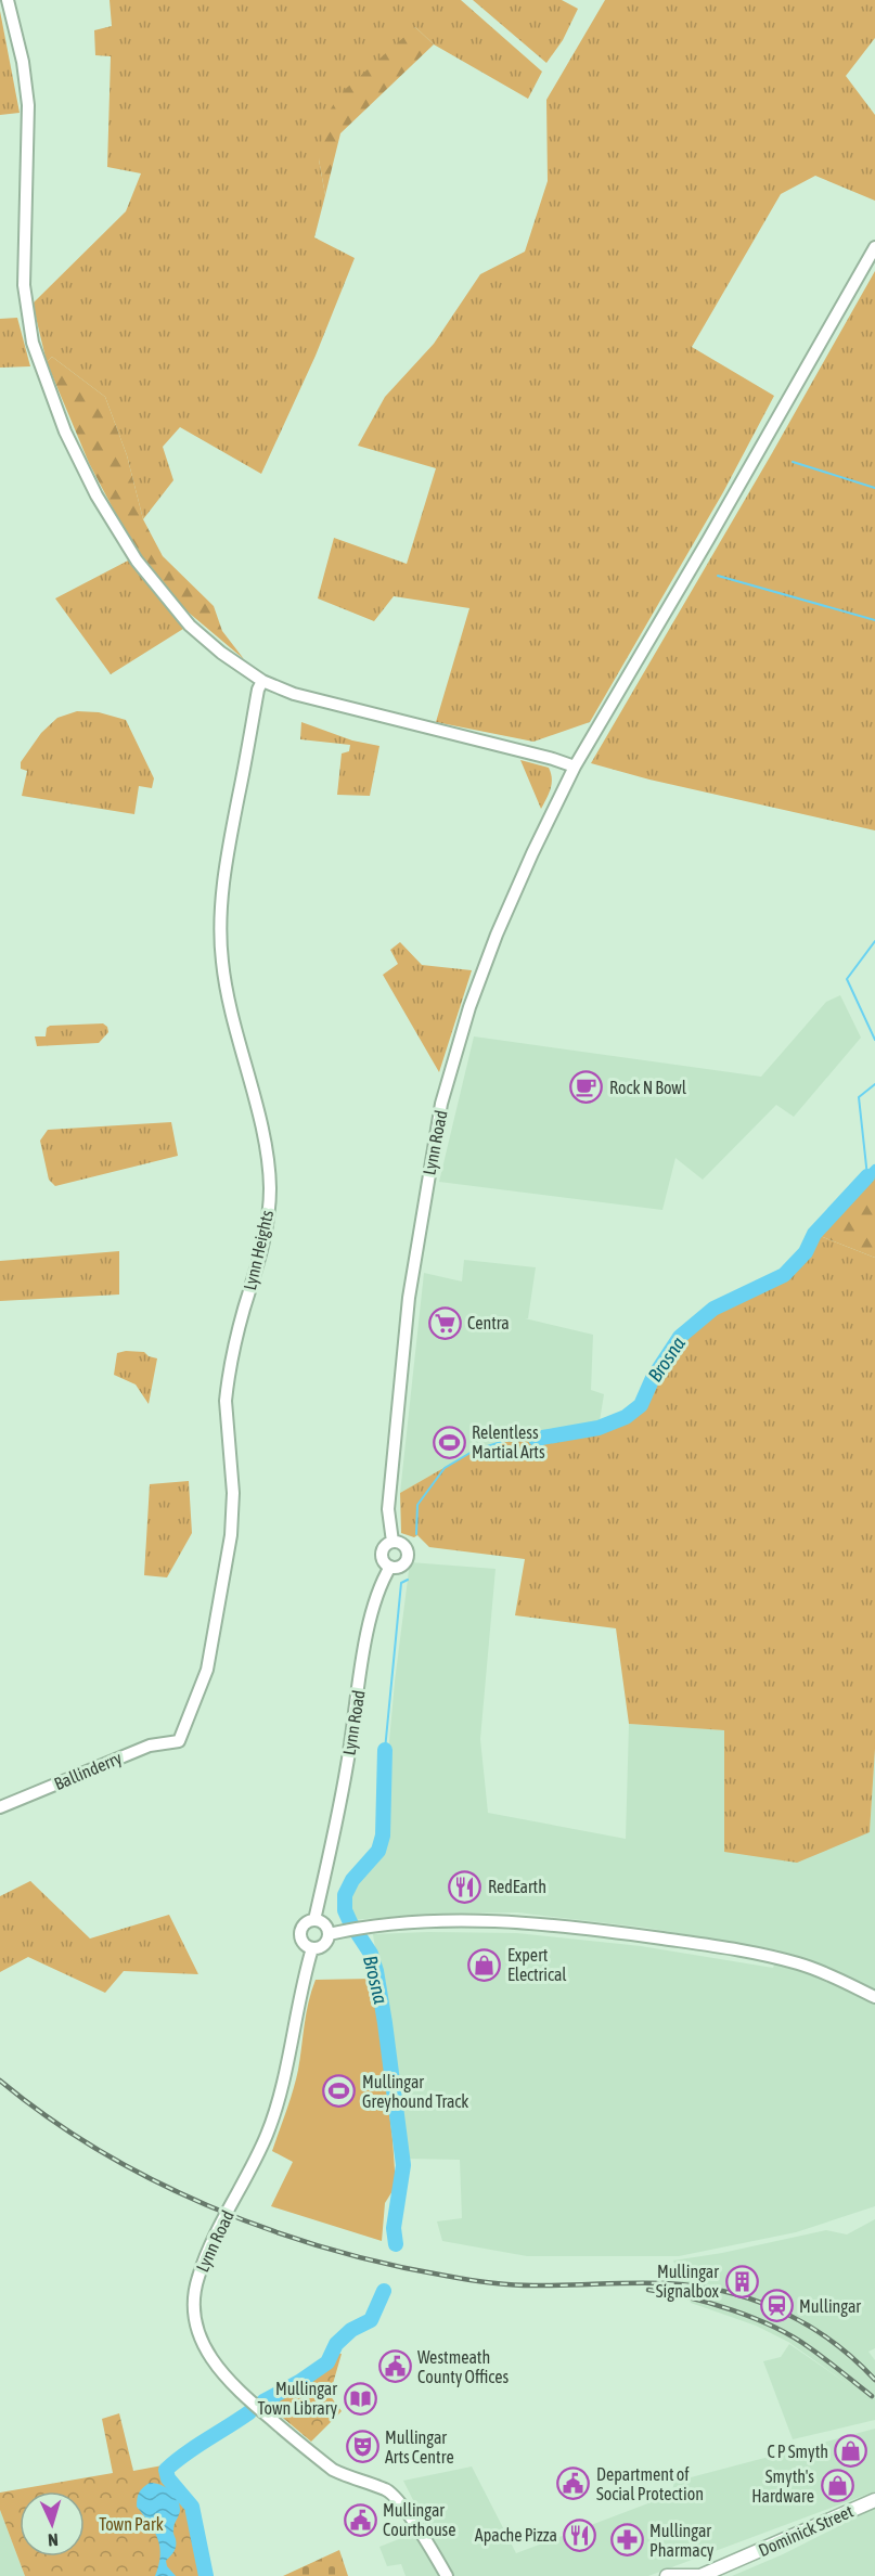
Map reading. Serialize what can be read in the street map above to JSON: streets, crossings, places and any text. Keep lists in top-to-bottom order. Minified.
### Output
{"streets":{"main road":["Dominick Street"],"street":["Lynn Road","Lynn Heights","Ballinderry"]},"crossings":[["Lynn Heights","Ballinderry"]],"water":["Brosna"],"parks":["Town Park"],"places":{"cafe":["Rock N Bowl"],"supermarket":["Centra"],"sports":["Relentless Martial Arts","Mullingar Greyhound Track"],"restaurant":["RedEarth","Apache Pizza"],"shop":["Expert Electrical","C P Smyth","Smyth's Hardware"],"building":["Mullingar Signalbox"],"station":["Mullingar"],"public building":["Westmeath County Offices","Department of Social Protection","Mullingar Courthouse"],"library":["Mullingar Town Library"],"theatre":["Mullingar Arts Centre"],"pharmacy":["Mullingar Pharmacy"]},"north":"bottom"}
